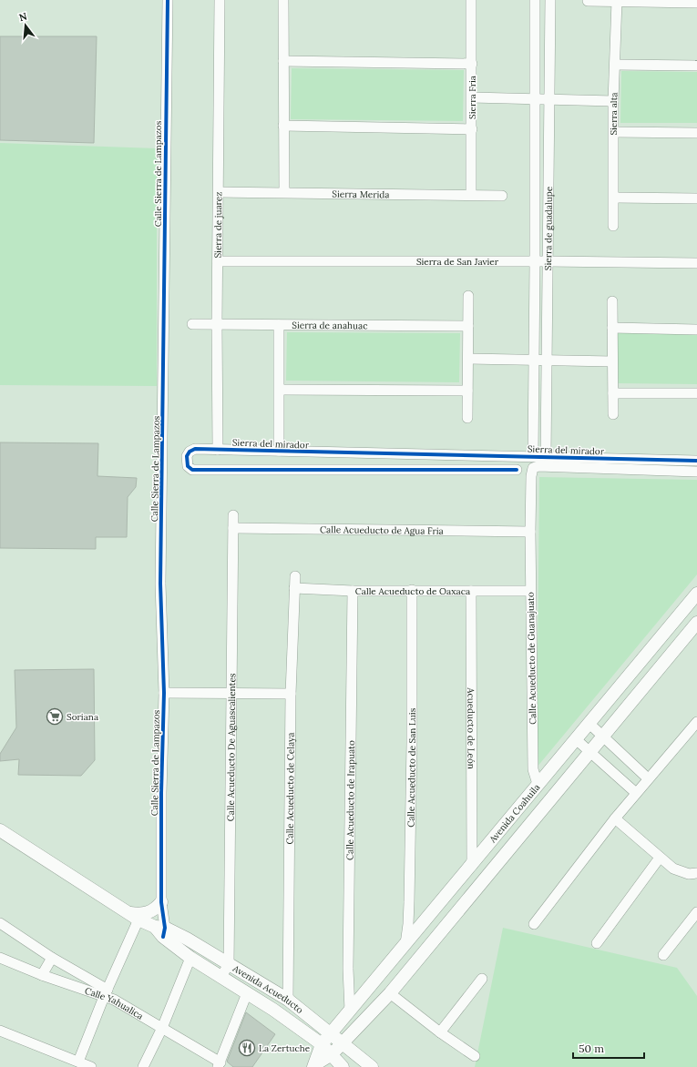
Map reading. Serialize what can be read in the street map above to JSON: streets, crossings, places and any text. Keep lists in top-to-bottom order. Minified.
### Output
{"streets":{"street":["Sierra Fria","Sierra alta","Calle Sierra de Lampazos","Sierra Merida","Sierra de juarez","Sierra de guadalupe","Sierra de San Javier","Sierra de anahuac","Sierra del mirador","Calle Acueducto de Agua Fria","Calle Acueducto de Oaxaca","Calle Acueducto de Guanajuato","Acueducto de León","Calle Acueducto De Aguascalientes","Calle Acueducto de San Luis","Calle Acueducto de Celaya","Calle Acueducto de Irapuato","Avenida Coahuila","Avenida Acueducto","Calle Yahualica"]},"crossings":[["Sierra Fria","Sierra Merida"],["Calle Sierra de Lampazos","Avenida Acueducto"],["Sierra Merida","Sierra de juarez"],["Sierra de juarez","Sierra de San Javier"],["Sierra de juarez","Sierra de anahuac"],["Sierra de juarez","Sierra del mirador"],["Sierra de guadalupe","Sierra de San Javier"],["Sierra de guadalupe","Sierra del mirador"],["Sierra del mirador","Calle Acueducto de Guanajuato"],["Calle Acueducto de Agua Fria","Calle Acueducto de Guanajuato"],["Calle Acueducto de Agua Fria","Calle Acueducto De Aguascalientes"],["Calle Acueducto de Oaxaca","Calle Acueducto de Guanajuato"],["Calle Acueducto de Oaxaca","Acueducto de León"],["Calle Acueducto de Oaxaca","Calle Acueducto de San Luis"],["Calle Acueducto de Oaxaca","Calle Acueducto de Celaya"],["Calle Acueducto de Oaxaca","Calle Acueducto de Irapuato"],["Calle Acueducto de Guanajuato","Avenida Coahuila"],["Acueducto de León","Avenida Coahuila"],["Calle Acueducto De Aguascalientes","Avenida Acueducto"],["Calle Acueducto de San Luis","Avenida Coahuila"],["Calle Acueducto de Celaya","Avenida Acueducto"],["Calle Acueducto de Irapuato","Avenida Coahuila"],["Avenida Coahuila","Avenida Acueducto"]],"places":{"supermarket":["Soriana"],"restaurant":["La Zertuche"]},"scale_bar":"50 m","north":"top"}
